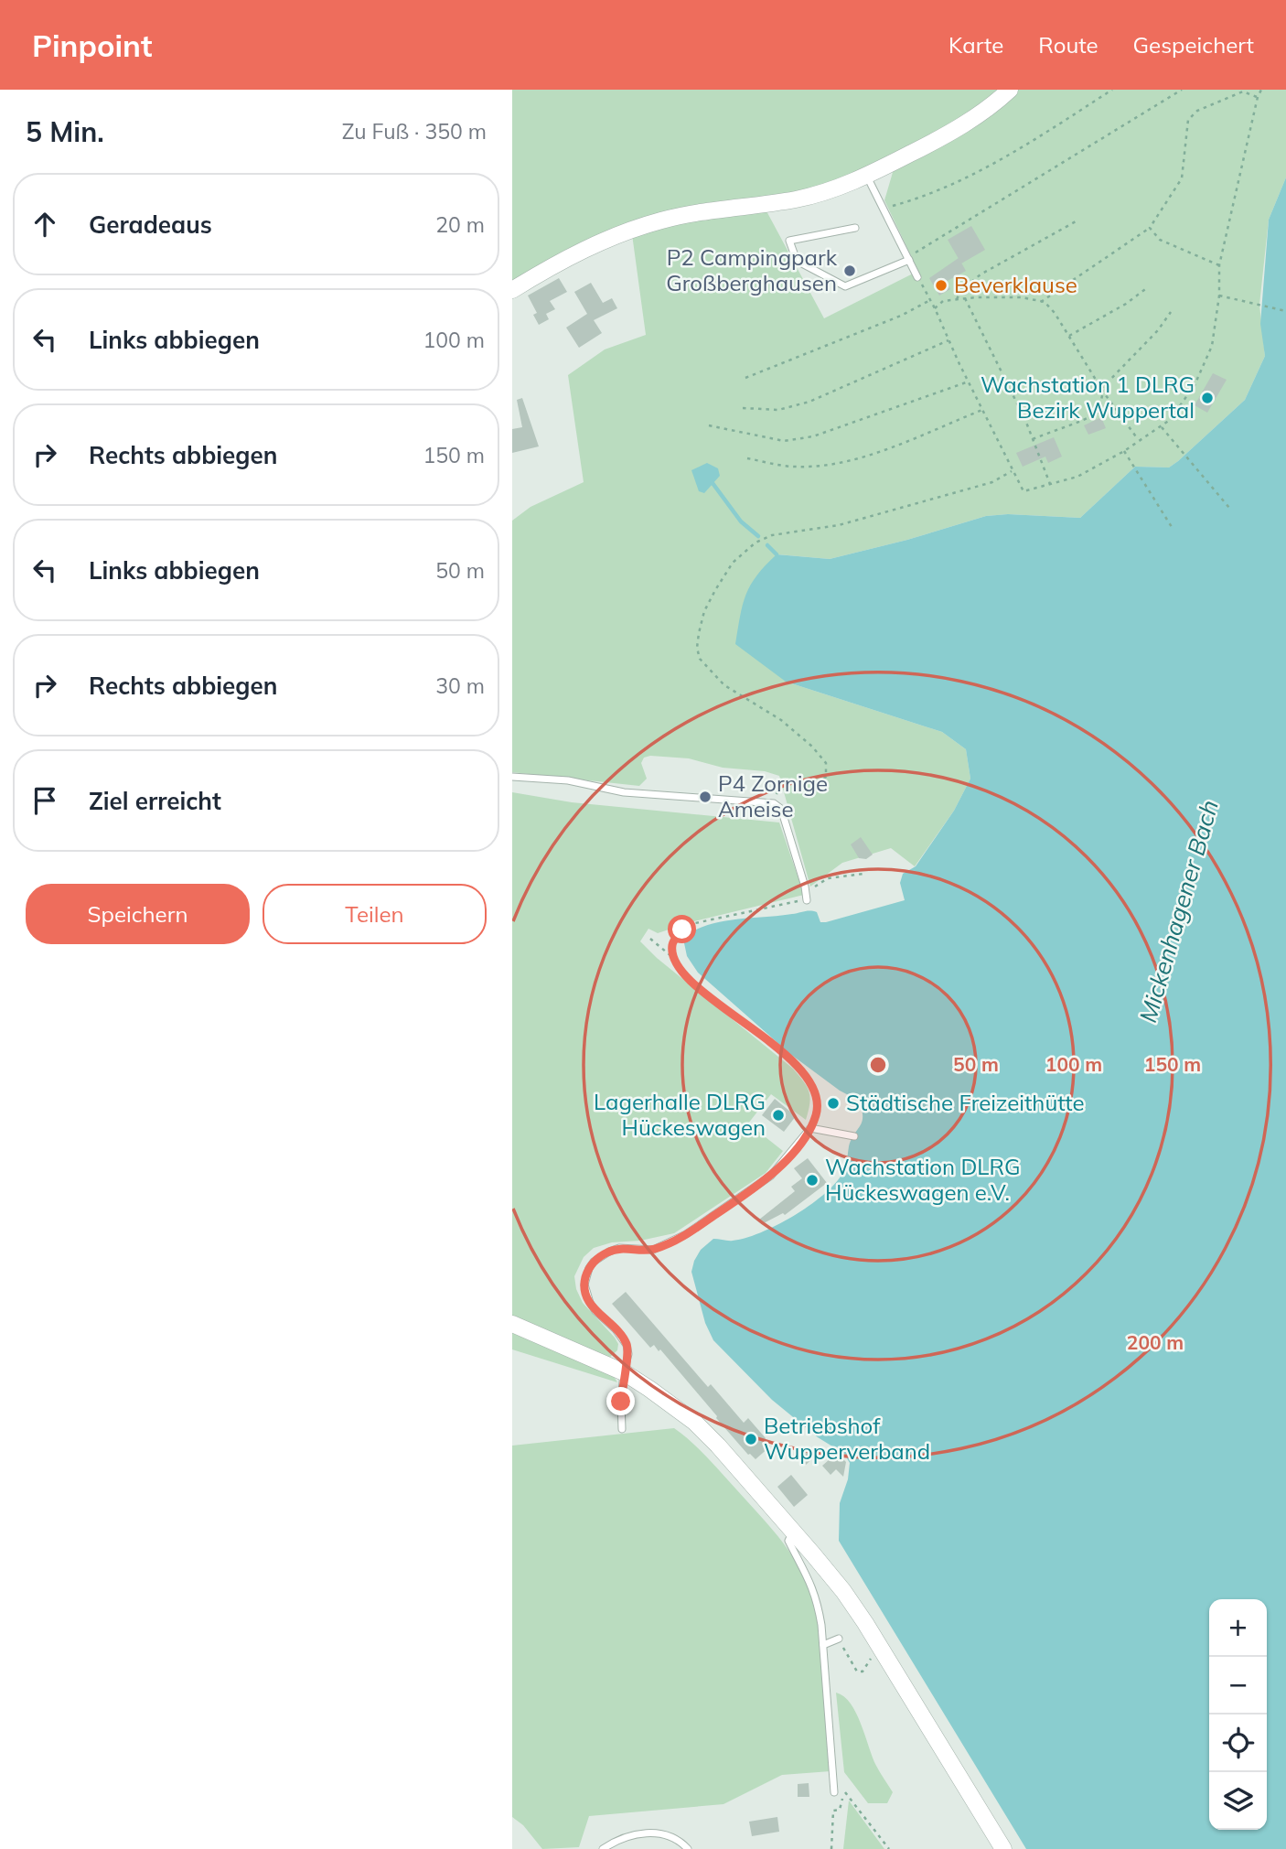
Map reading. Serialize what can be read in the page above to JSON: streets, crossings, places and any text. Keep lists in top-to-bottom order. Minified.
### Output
{"water":["Mickenhagener Bach"],"places":["P2 Campingpark Großberghausen","Beverklause","Wachstation 1 DLRG Bezirk Wuppertal","P4 Zornige Ameise","Städtische Freizeithütte","Lagerhalle DLRG Hückeswagen","Wachstation DLRG Hückeswagen e.V.","Betriebshof Wupperverband"],"page":{"header":"Pinpoint","nav":["Karte","Route","Gespeichert"],"heading":["5 Min.","Zu Fuß · 350 m"],"list":[["Geradeaus","20 m"],["Links abbiegen","100 m"],["Rechts abbiegen","150 m"],["Links abbiegen","50 m"],["Rechts abbiegen","30 m"],"Ziel erreicht"],"buttons":["Speichern","Teilen"],"map_buttons":["+","−"]},"rings":["50 m","100 m","150 m","200 m"]}
